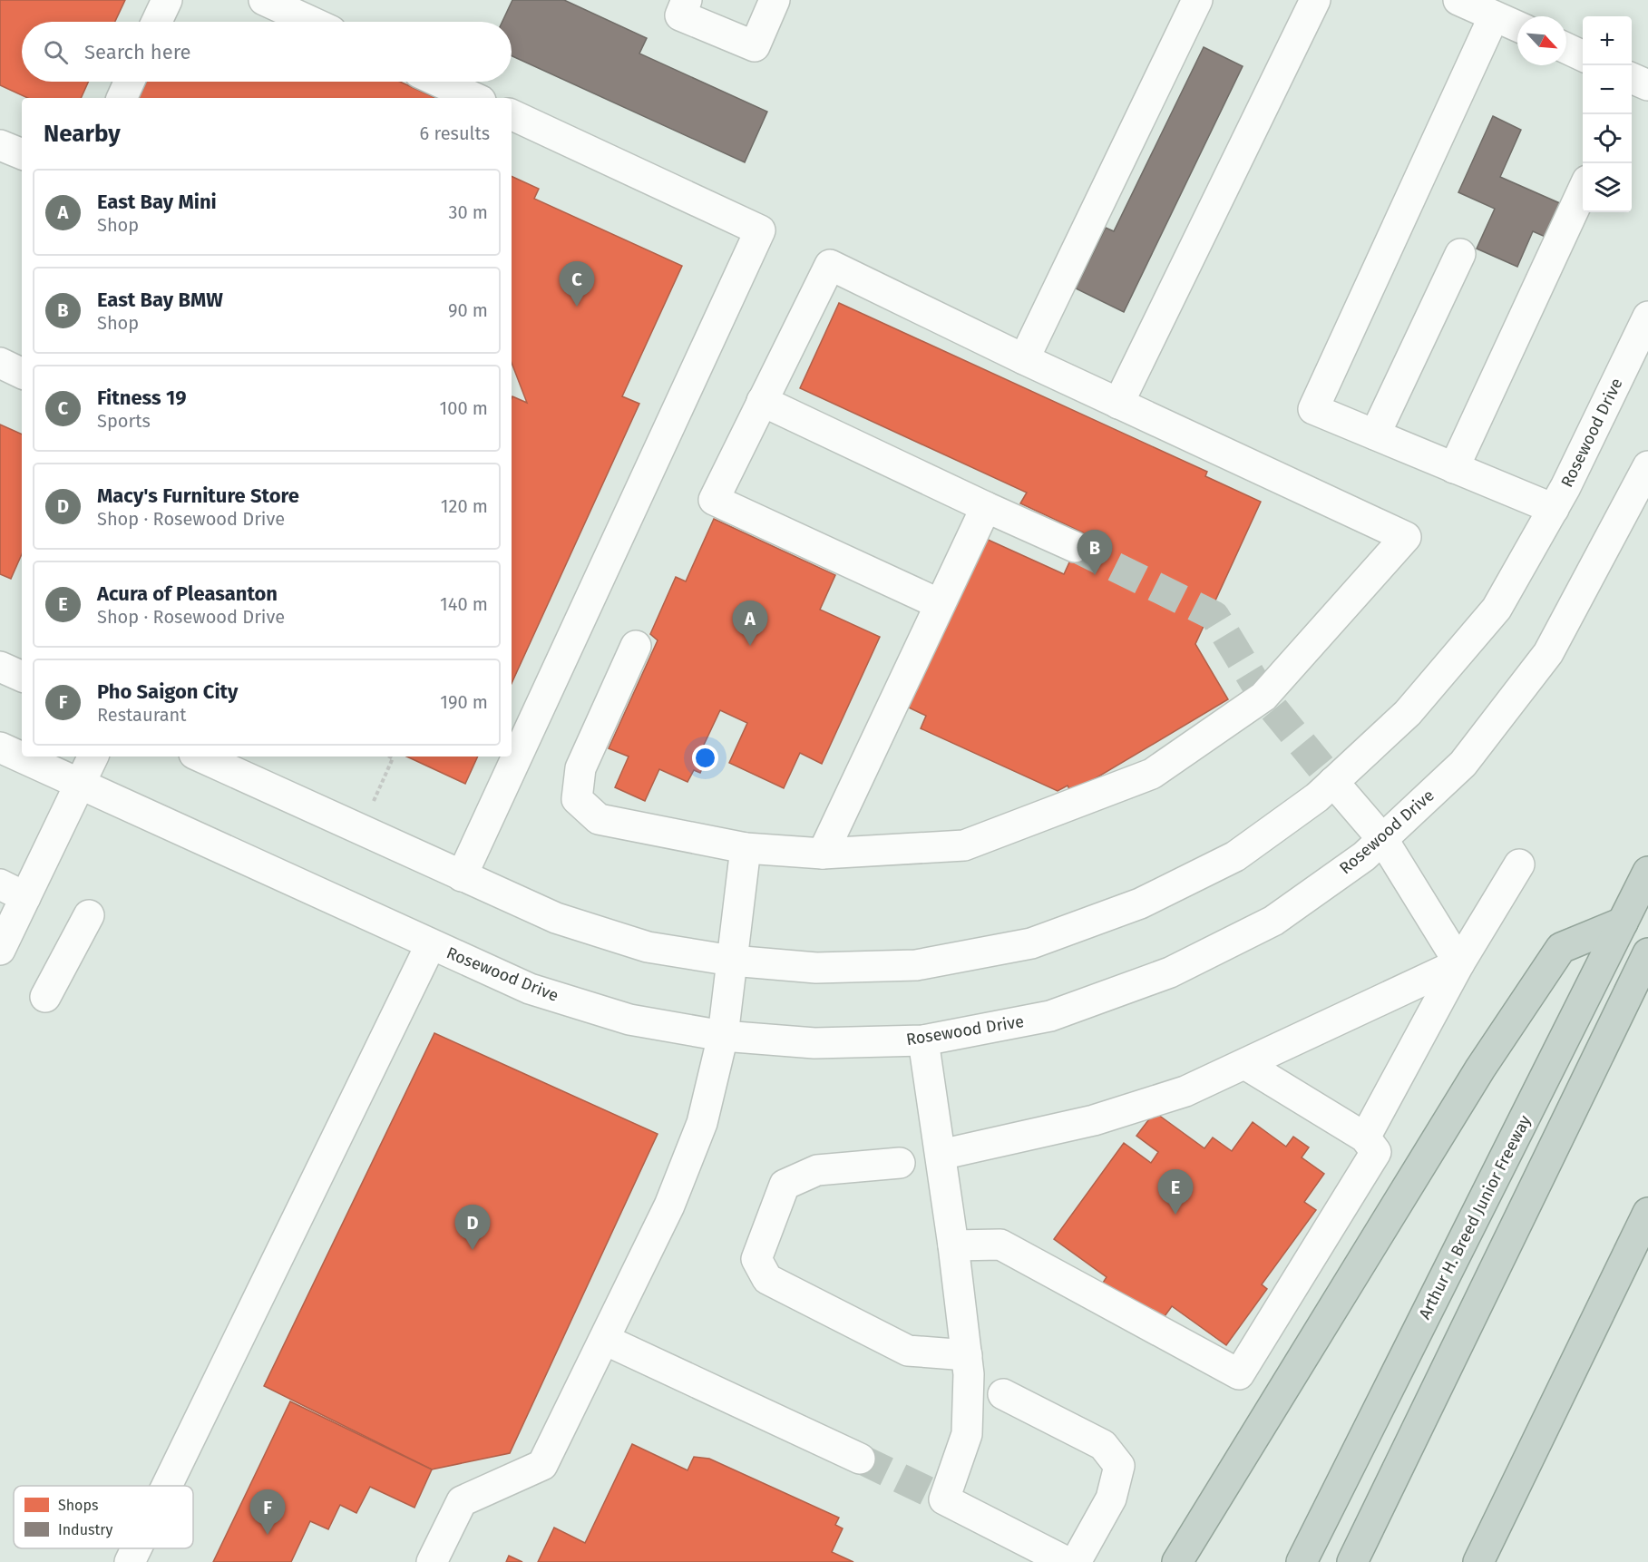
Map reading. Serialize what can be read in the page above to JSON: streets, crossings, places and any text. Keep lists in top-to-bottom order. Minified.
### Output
{"streets":{"highway":["Arthur H. Breed Junior Freeway"],"street":["Rosewood Drive"]},"legend":["Shops","Industry"],"north":"bottom right","page":{"map_buttons":["+","−"],"search":"Search here","heading":["Nearby","6 results"],"list":[{"mark":"A","name":"East Bay Mini","note":"Shop","value":"30 m"},{"mark":"B","name":"East Bay BMW","note":"Shop","value":"90 m"},{"mark":"C","name":"Fitness 19","note":"Sports","value":"100 m"},{"mark":"D","name":"Macy's Furniture Store","note":"Shop · Rosewood Drive","value":"120 m"},{"mark":"E","name":"Acura of Pleasanton","note":"Shop · Rosewood Drive","value":"140 m"},{"mark":"F","name":"Pho Saigon City","note":"Restaurant","value":"190 m"}],"pins":["C","B","A","E","D","F"]}}
